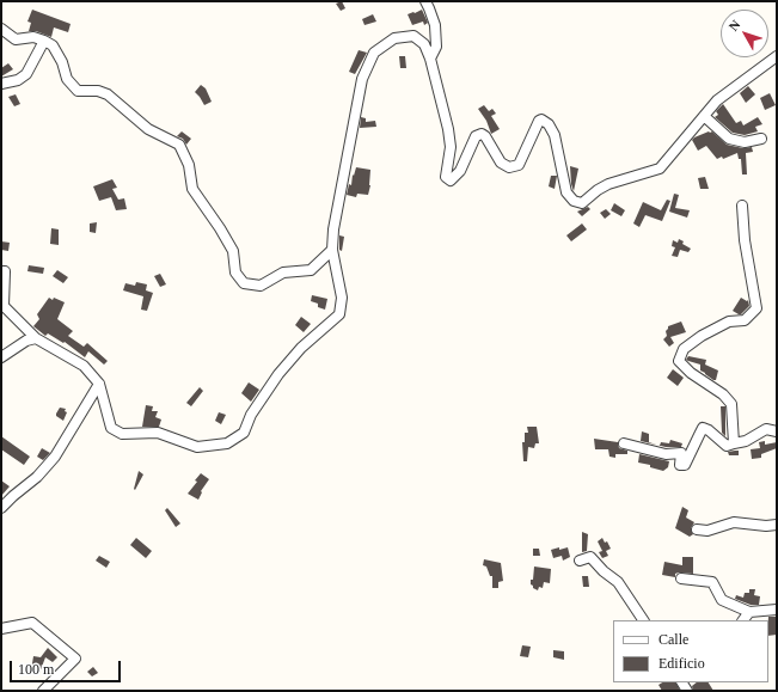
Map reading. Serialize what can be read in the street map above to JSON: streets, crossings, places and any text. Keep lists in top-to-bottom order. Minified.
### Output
{"legend":["Calle","Edificio"],"scale_bar":"100 m","north":"top left"}
